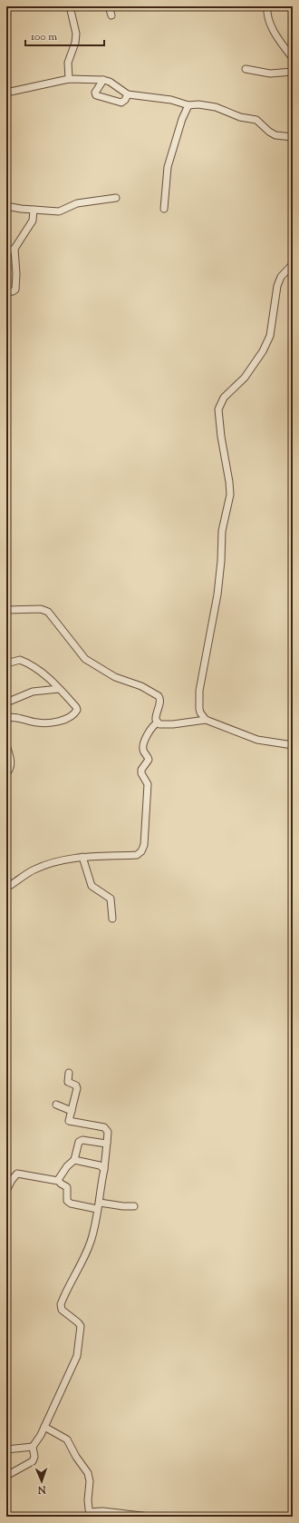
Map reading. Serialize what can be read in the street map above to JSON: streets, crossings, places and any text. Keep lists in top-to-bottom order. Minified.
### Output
{"scale_bar":"100 m","north":"bottom"}
